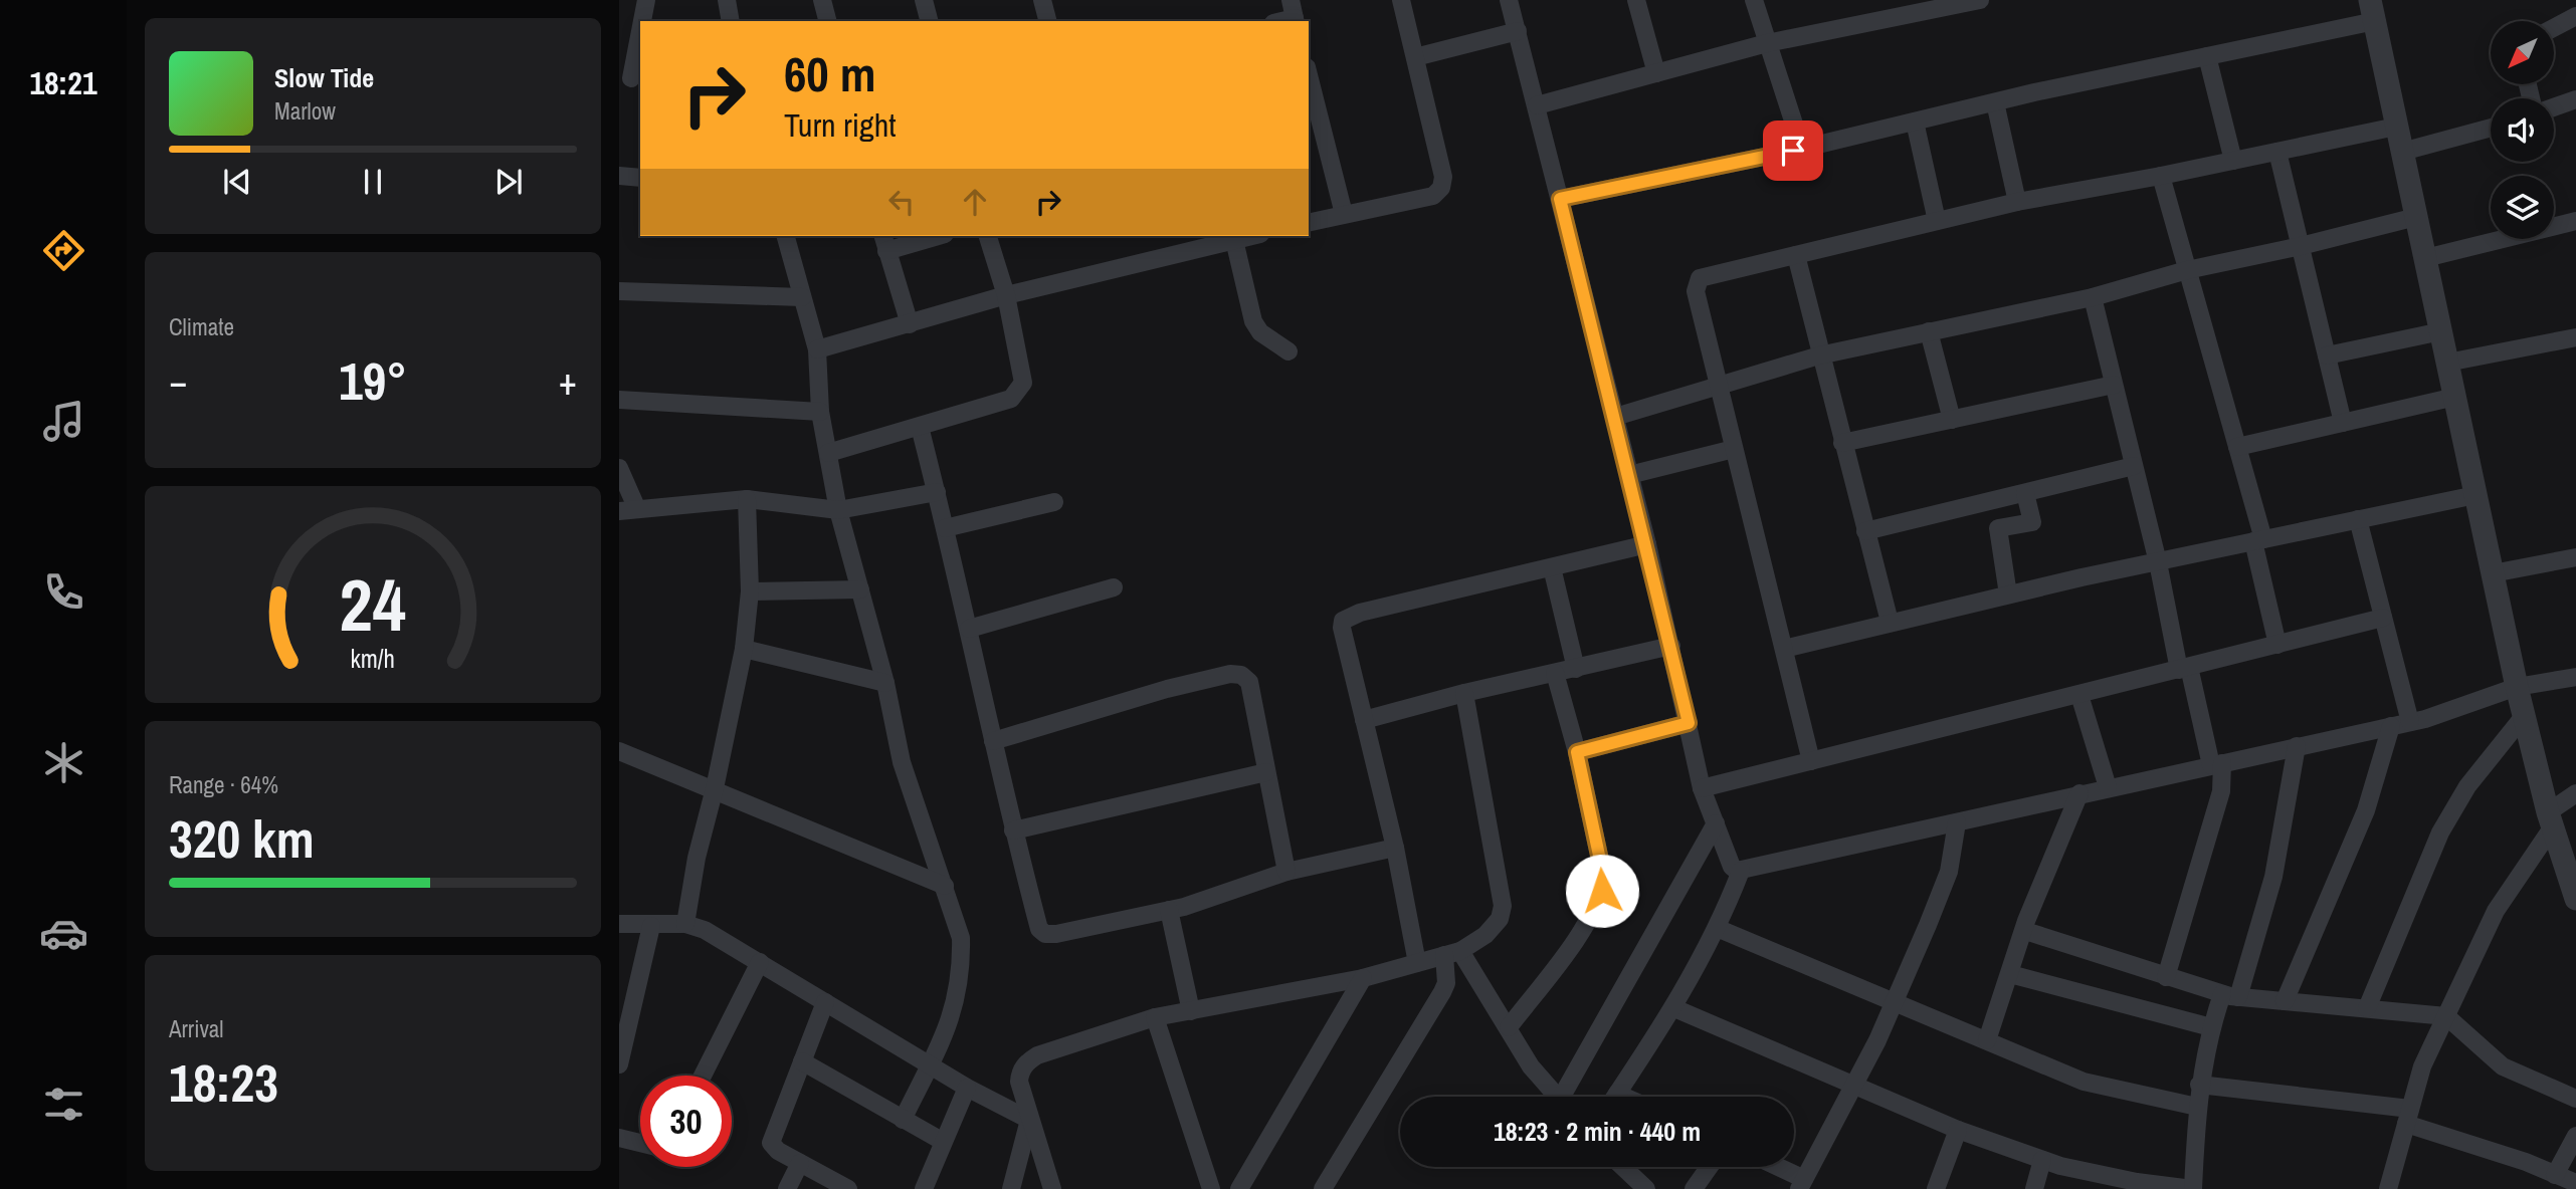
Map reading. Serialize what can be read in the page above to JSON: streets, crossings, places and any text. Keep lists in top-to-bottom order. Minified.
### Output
{"north":"bottom left","page":{"tabs":"18:21","turn":["60 m","Turn right"],"song":["Slow Tide","Marlow"],"tile":["Climate",["Range · 64%","320 km"],["Arrival","18:23"]],"heat":["−","19°","+"],"limit":"30","trip":"18:23 · 2 min · 440 m","gauge":["24","km/h"]}}
